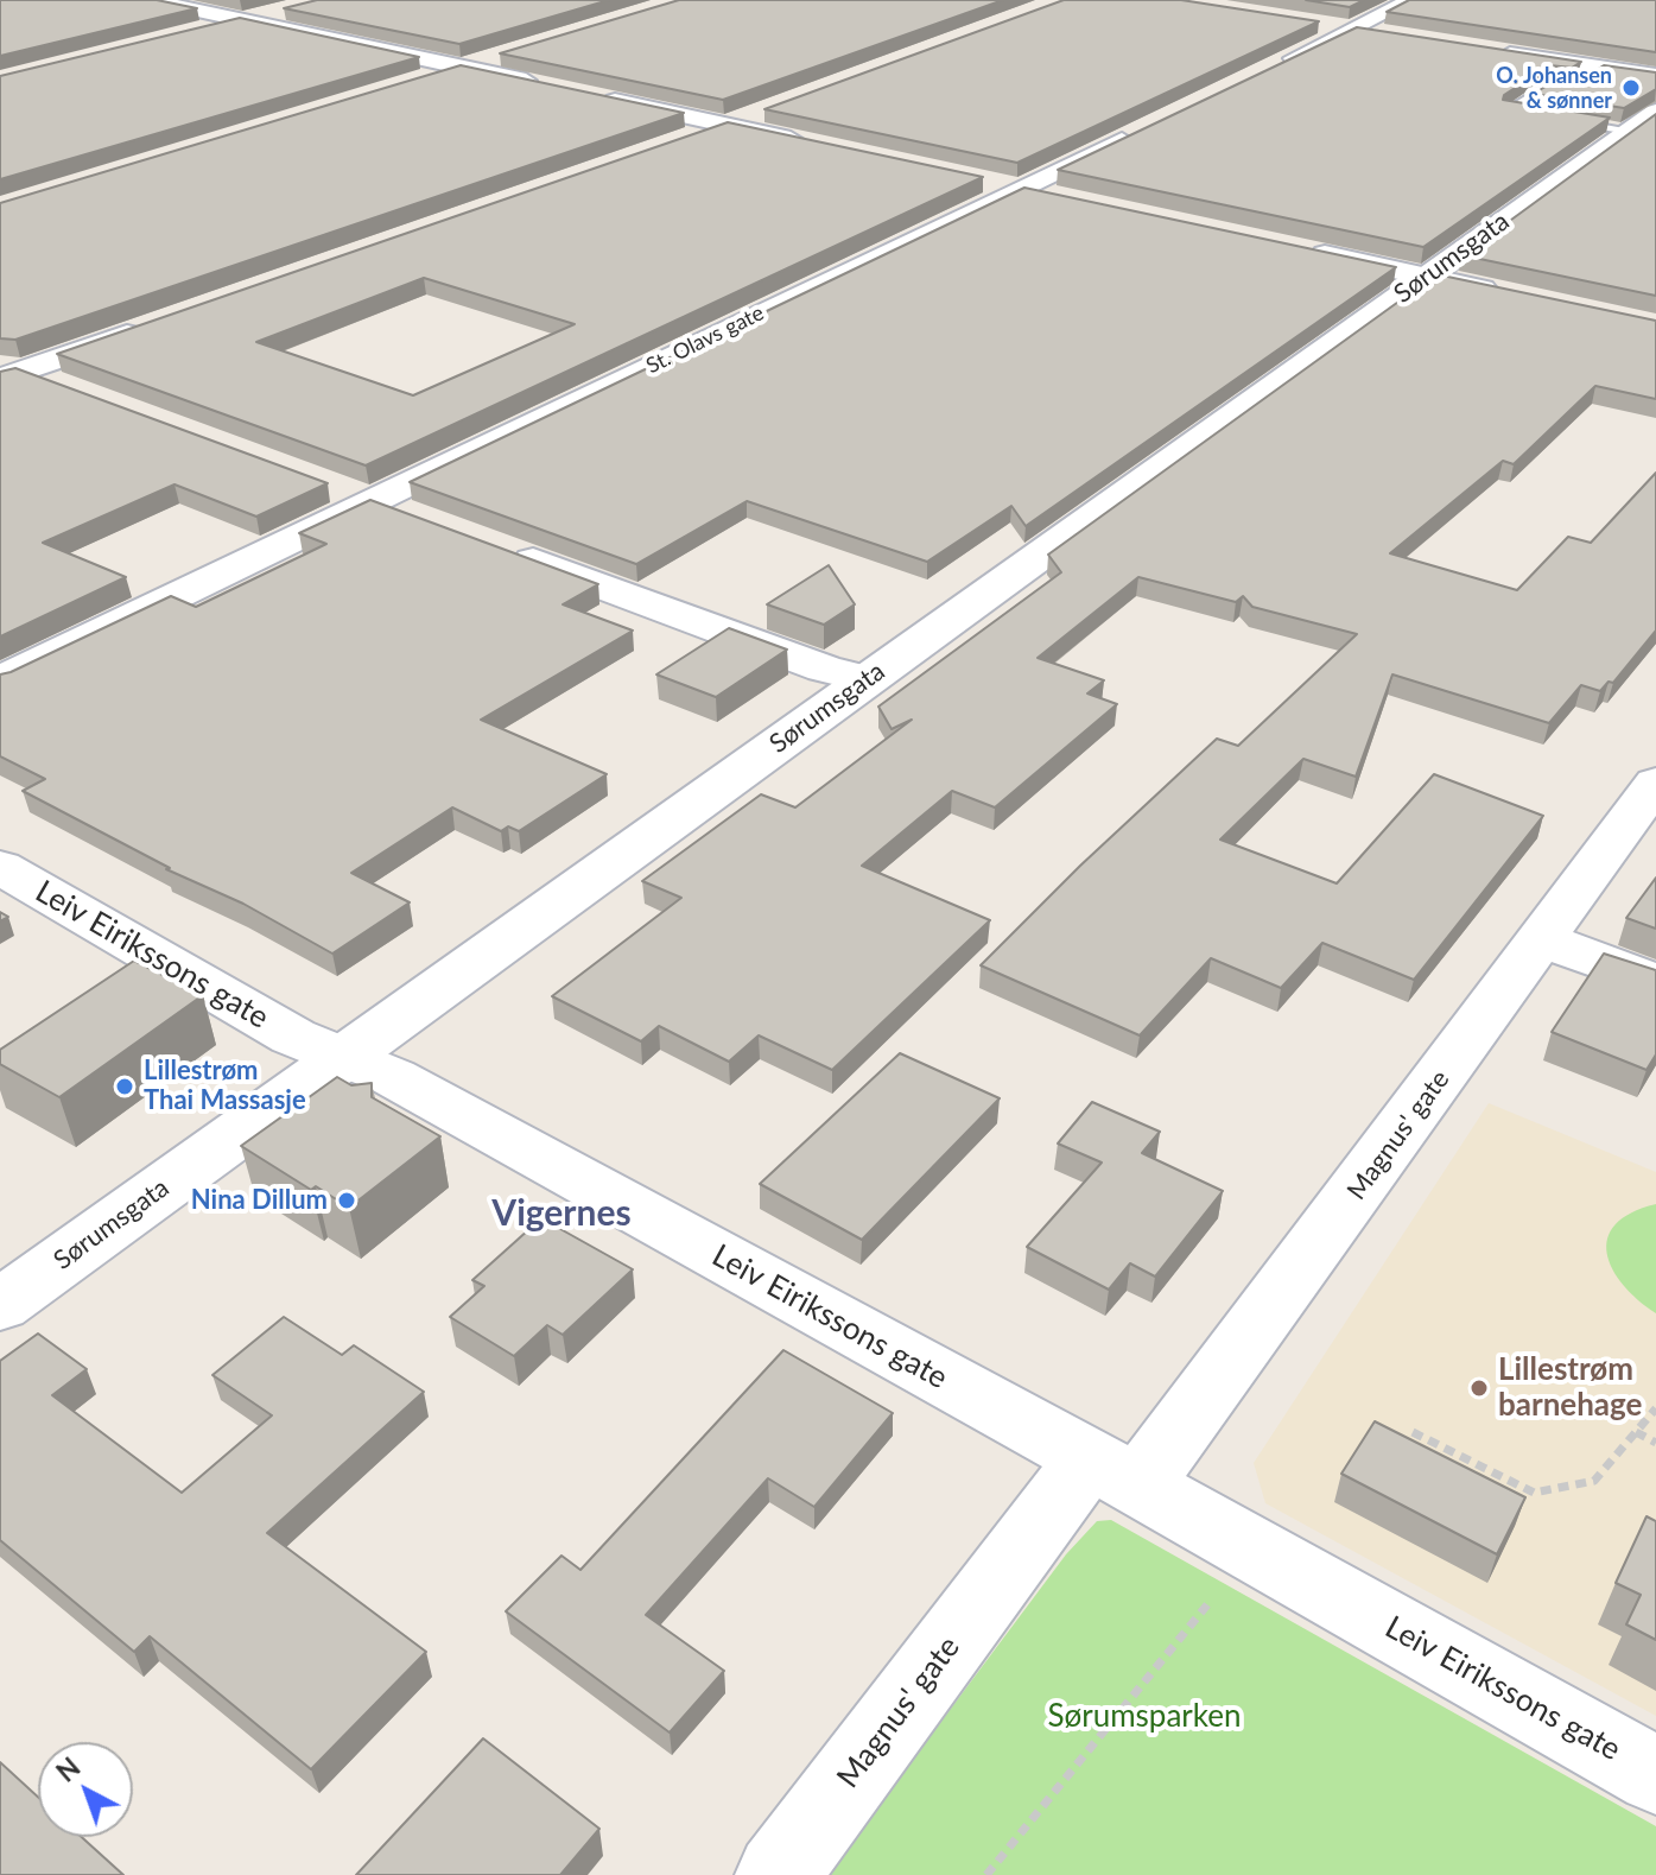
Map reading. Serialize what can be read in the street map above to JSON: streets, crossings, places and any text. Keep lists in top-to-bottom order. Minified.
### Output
{"streets":{"street":["Sørumsgata","St. Olavs gate","Leiv Eirikssons gate","Magnus' gate"]},"crossings":[["Sørumsgata","Leiv Eirikssons gate"],["Leiv Eirikssons gate","Magnus' gate"]],"districts":["Vigernes"],"parks":["Sørumsparken"],"places":["O. Johansen & sønner","Lillestrøm Thai Massasje","Nina Dillum","Lillestrøm barnehage"],"north":"top left"}
